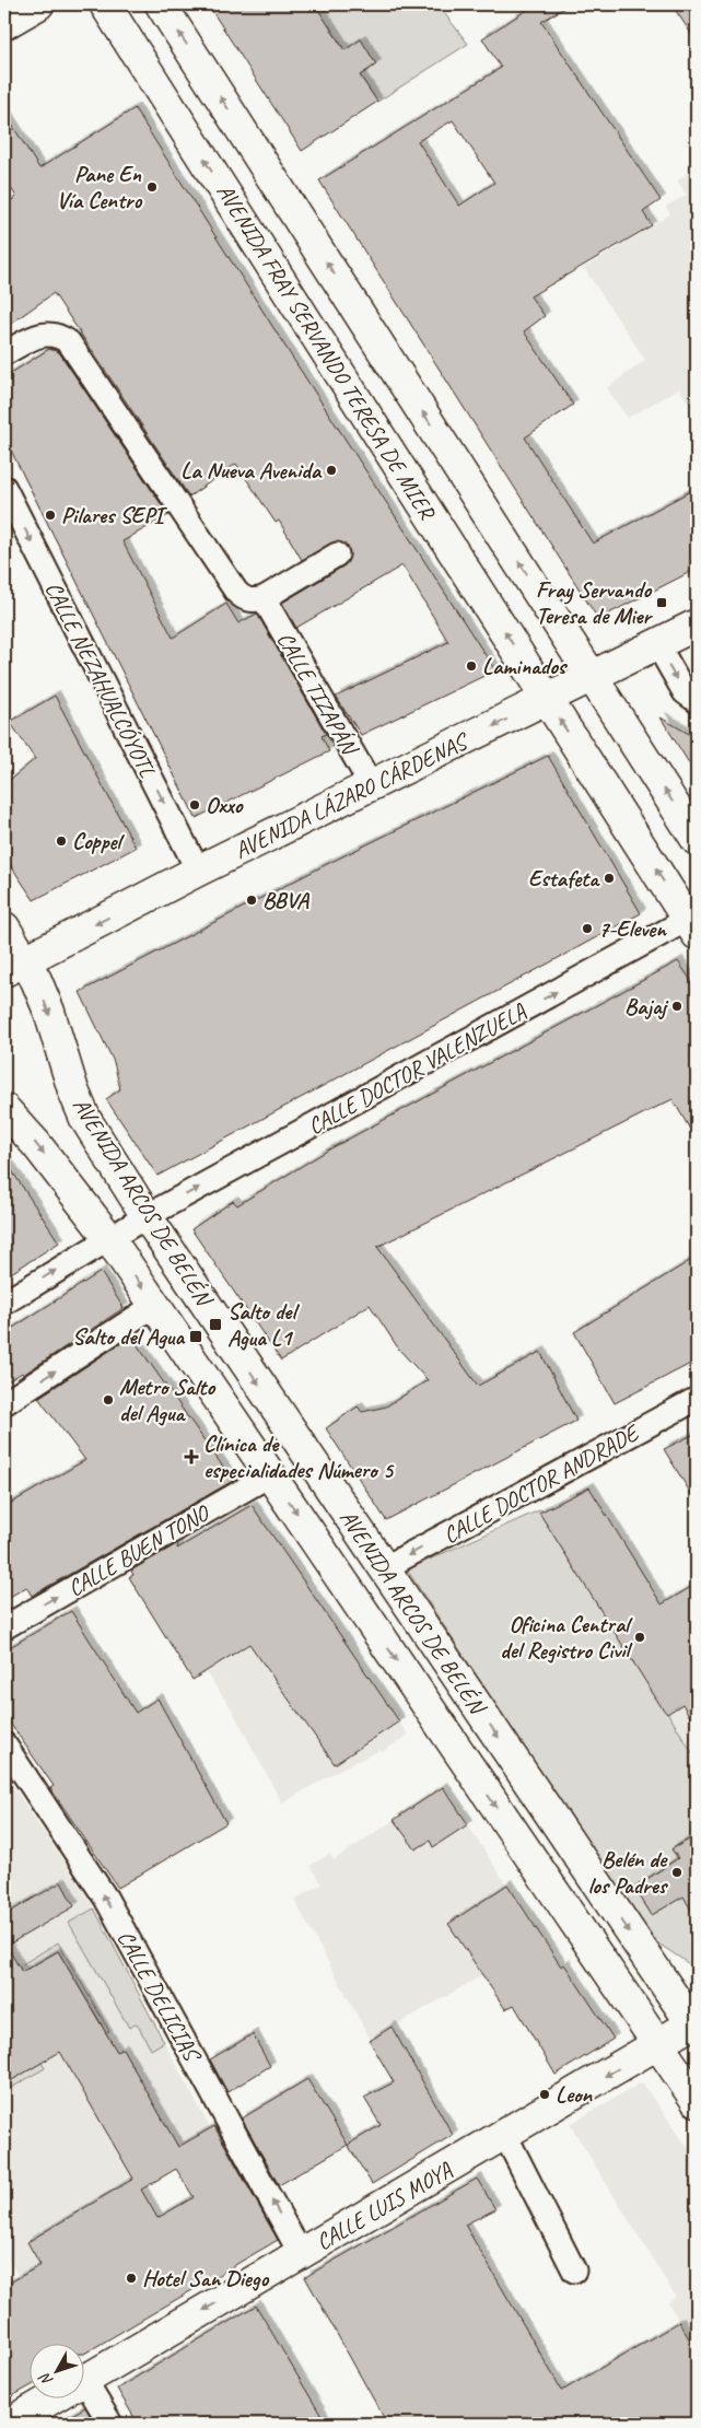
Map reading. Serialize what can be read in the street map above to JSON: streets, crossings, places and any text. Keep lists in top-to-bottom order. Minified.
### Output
{"streets":{"main road":["AVENIDA FRAY SERVANDO TERESA DE MIER","AVENIDA LÁZARO CÁRDENAS","AVENIDA ARCOS DE BELÉN","CALLE LUIS MOYA"],"street":["CALLE NEZAHUALCÓYOTL","CALLE TIZAPÁN","CALLE DOCTOR VALENZUELA","CALLE DOCTOR ANDRADE","CALLE BUEN TONO","CALLE DELICIAS"]},"crossings":[["AVENIDA FRAY SERVANDO TERESA DE MIER","AVENIDA LÁZARO CÁRDENAS"],["AVENIDA FRAY SERVANDO TERESA DE MIER","CALLE DOCTOR VALENZUELA"],["CALLE NEZAHUALCÓYOTL","AVENIDA LÁZARO CÁRDENAS"],["CALLE TIZAPÁN","AVENIDA LÁZARO CÁRDENAS"],["AVENIDA LÁZARO CÁRDENAS","AVENIDA ARCOS DE BELÉN"],["CALLE DOCTOR VALENZUELA","AVENIDA ARCOS DE BELÉN"],["AVENIDA ARCOS DE BELÉN","CALLE DOCTOR ANDRADE"],["AVENIDA ARCOS DE BELÉN","CALLE BUEN TONO"],["AVENIDA ARCOS DE BELÉN","CALLE LUIS MOYA"],["CALLE DELICIAS","CALLE LUIS MOYA"]],"one_way":["AVENIDA FRAY SERVANDO TERESA DE MIER","CALLE NEZAHUALCÓYOTL","AVENIDA LÁZARO CÁRDENAS","CALLE DOCTOR VALENZUELA","AVENIDA ARCOS DE BELÉN","CALLE DOCTOR ANDRADE","CALLE DELICIAS","CALLE LUIS MOYA"],"places":{"other":["Pane En Vía Centro","La Nueva Avenida","Pilares SEPI","Laminados","Oxxo","Coppel","Estafeta","BBVA","7-Eleven","Bajaj","Metro Salto del Agua","Oficina Central del Registro Civil","Belén de los Padres","Leon","Hotel San Diego"],"transit":["Fray Servando Teresa de Mier","Salto del Agua L1","Salto del Agua"],"health":["Clínica de especialidades Número 5"]},"north":"bottom left"}
